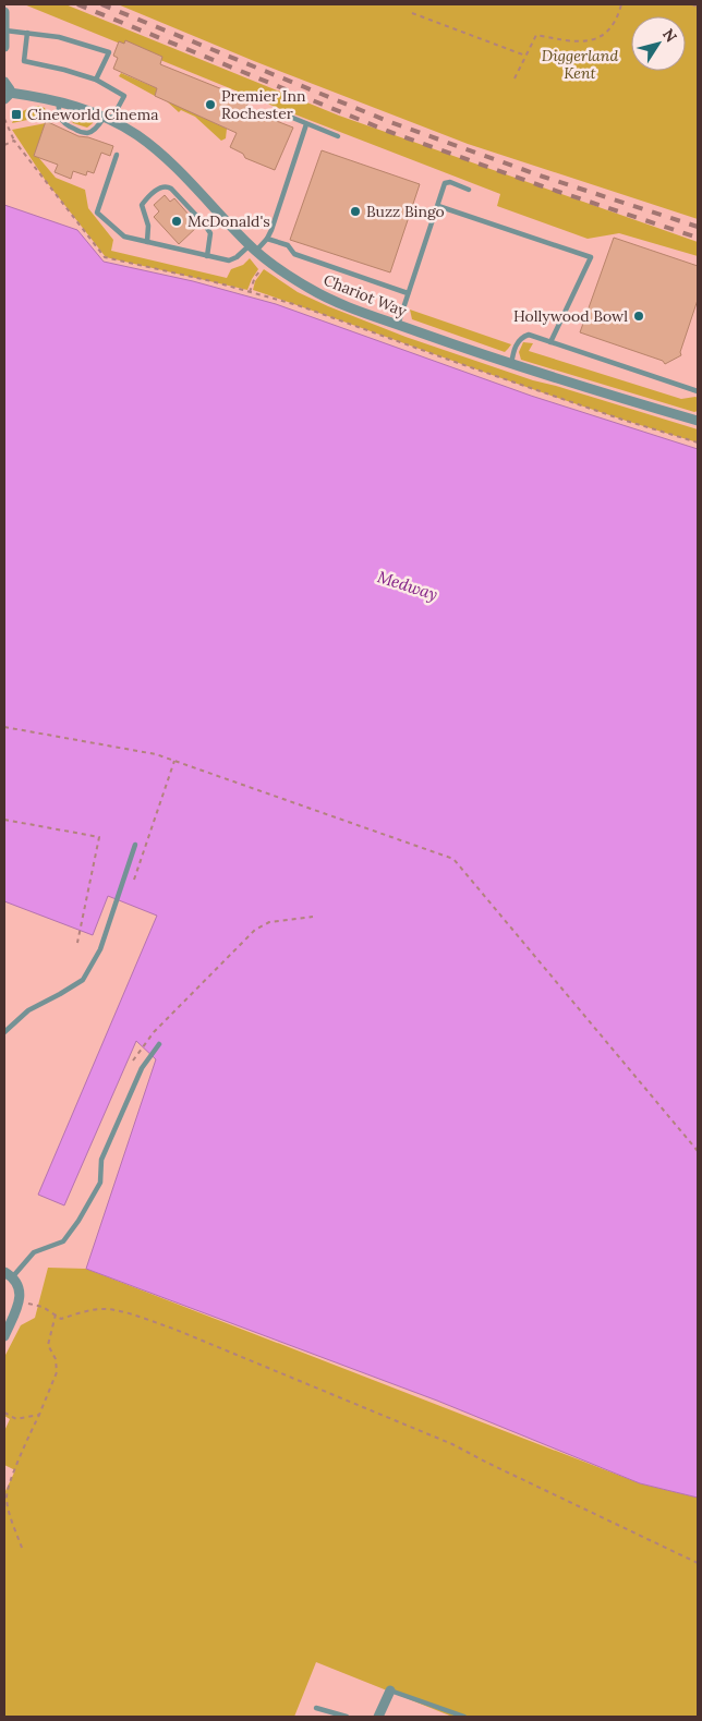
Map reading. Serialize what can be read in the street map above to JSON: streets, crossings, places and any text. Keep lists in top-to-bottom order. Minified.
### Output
{"streets":{"street":["Chariot Way"]},"water":["Medway"],"parks":["Diggerland Kent"],"places":{"other":["Premier Inn Rochester","Buzz Bingo","McDonald's","Hollywood Bowl"],"transit":["Cineworld Cinema"]},"north":"top right"}
